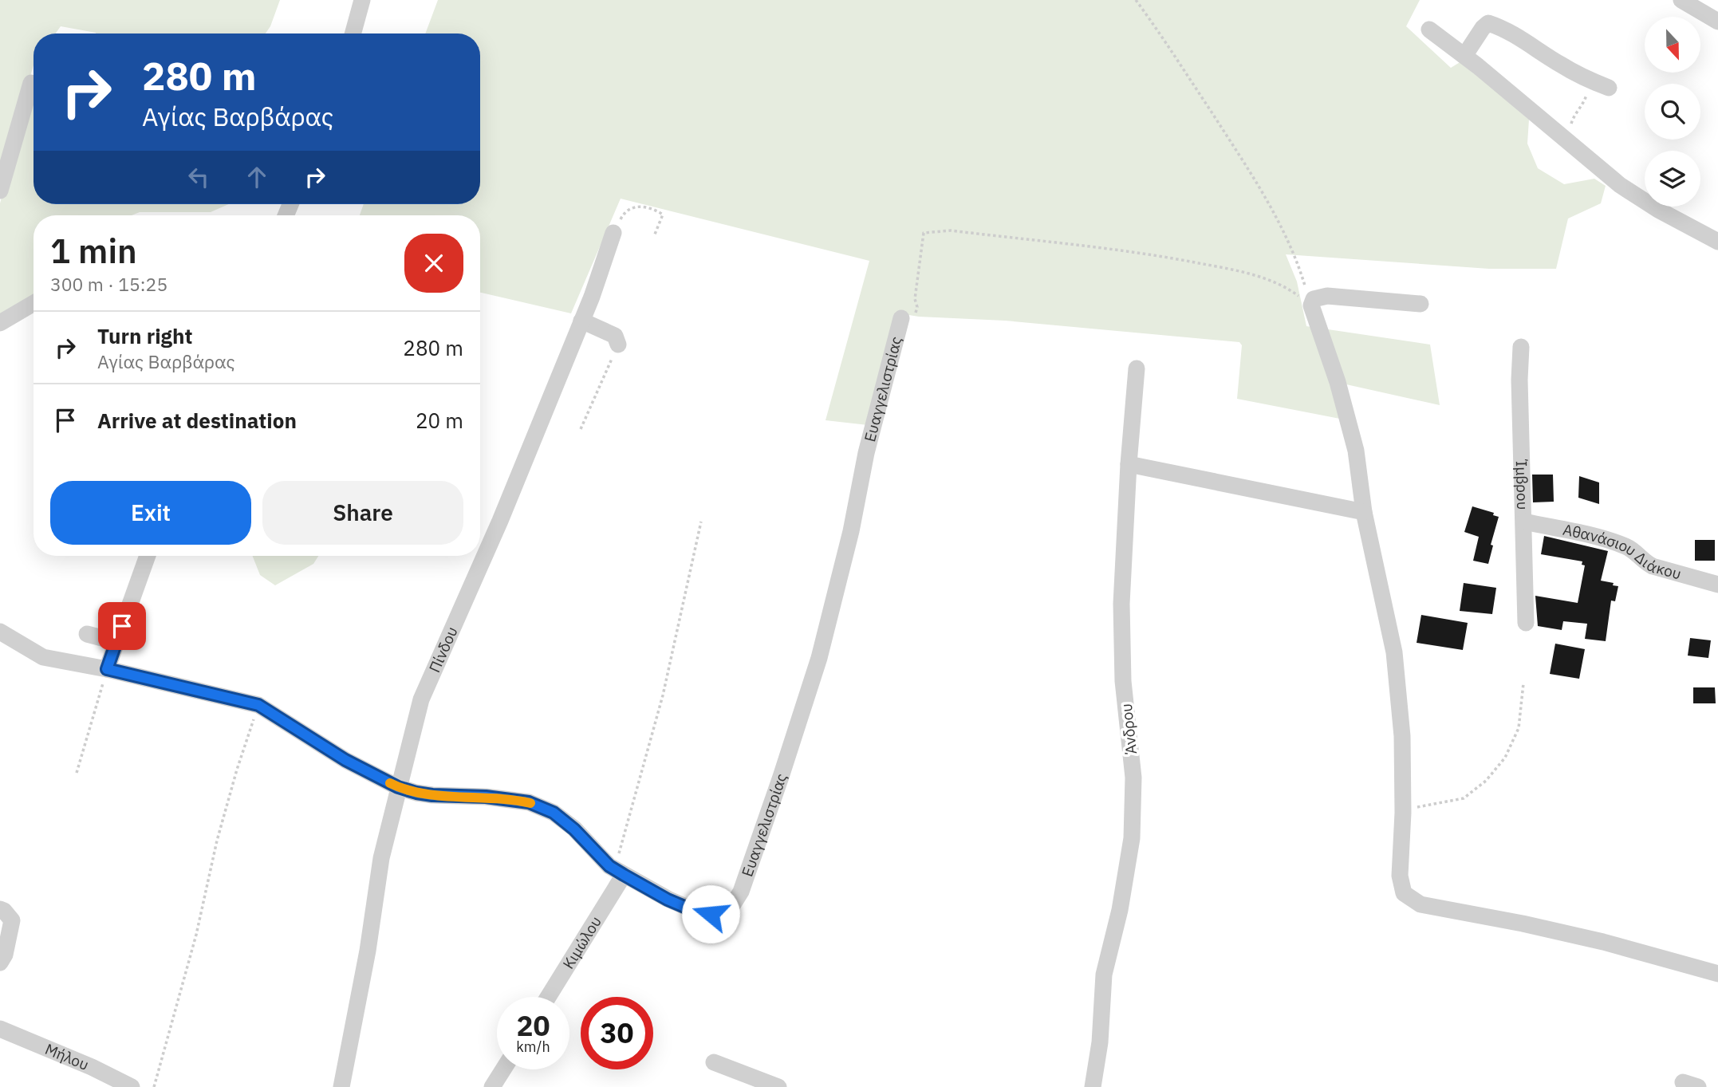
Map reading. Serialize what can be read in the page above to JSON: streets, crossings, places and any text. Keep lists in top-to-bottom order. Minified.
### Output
{"streets":{"street":["Ευαγγελιστρίας","Ίμβρου","Αθανάσιου Διάκου","Πίνδου","Άνδρου","Κιμώλου","Μήλου"]},"crossings":[["Ευαγγελιστρίας","Πίνδου"],["Ευαγγελιστρίας","Κιμώλου"],["Ίμβρου","Αθανάσιου Διάκου"]],"north":"bottom","page":{"turn":["280 m","Αγίας Βαρβάρας"],"heading":["1 min","300 m · 15:25"],"list":[{"name":"Turn right","note":"Αγίας Βαρβάρας","value":"280 m"},{"name":"Arrive at destination","value":"20 m"}],"buttons":["Exit","Share"],"speed":"20 km/h","limit":"30"}}
